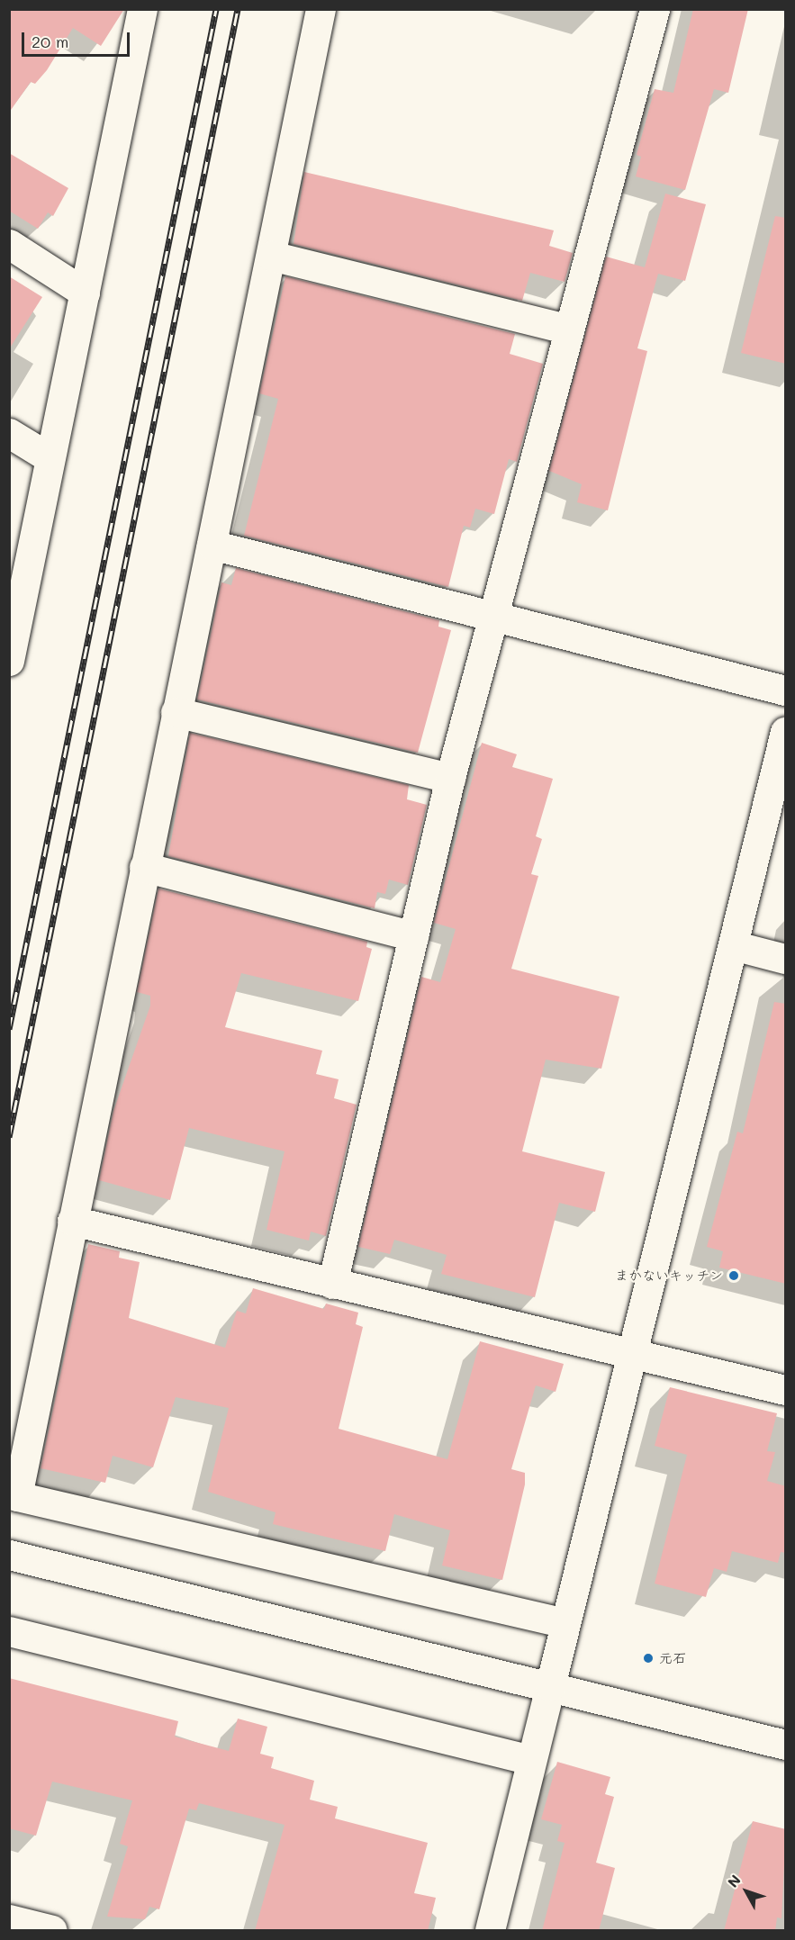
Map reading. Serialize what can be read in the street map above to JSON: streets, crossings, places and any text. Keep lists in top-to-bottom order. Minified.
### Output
{"places":["まかないキッチン","元石"],"scale_bar":"20 m","north":"top left"}
